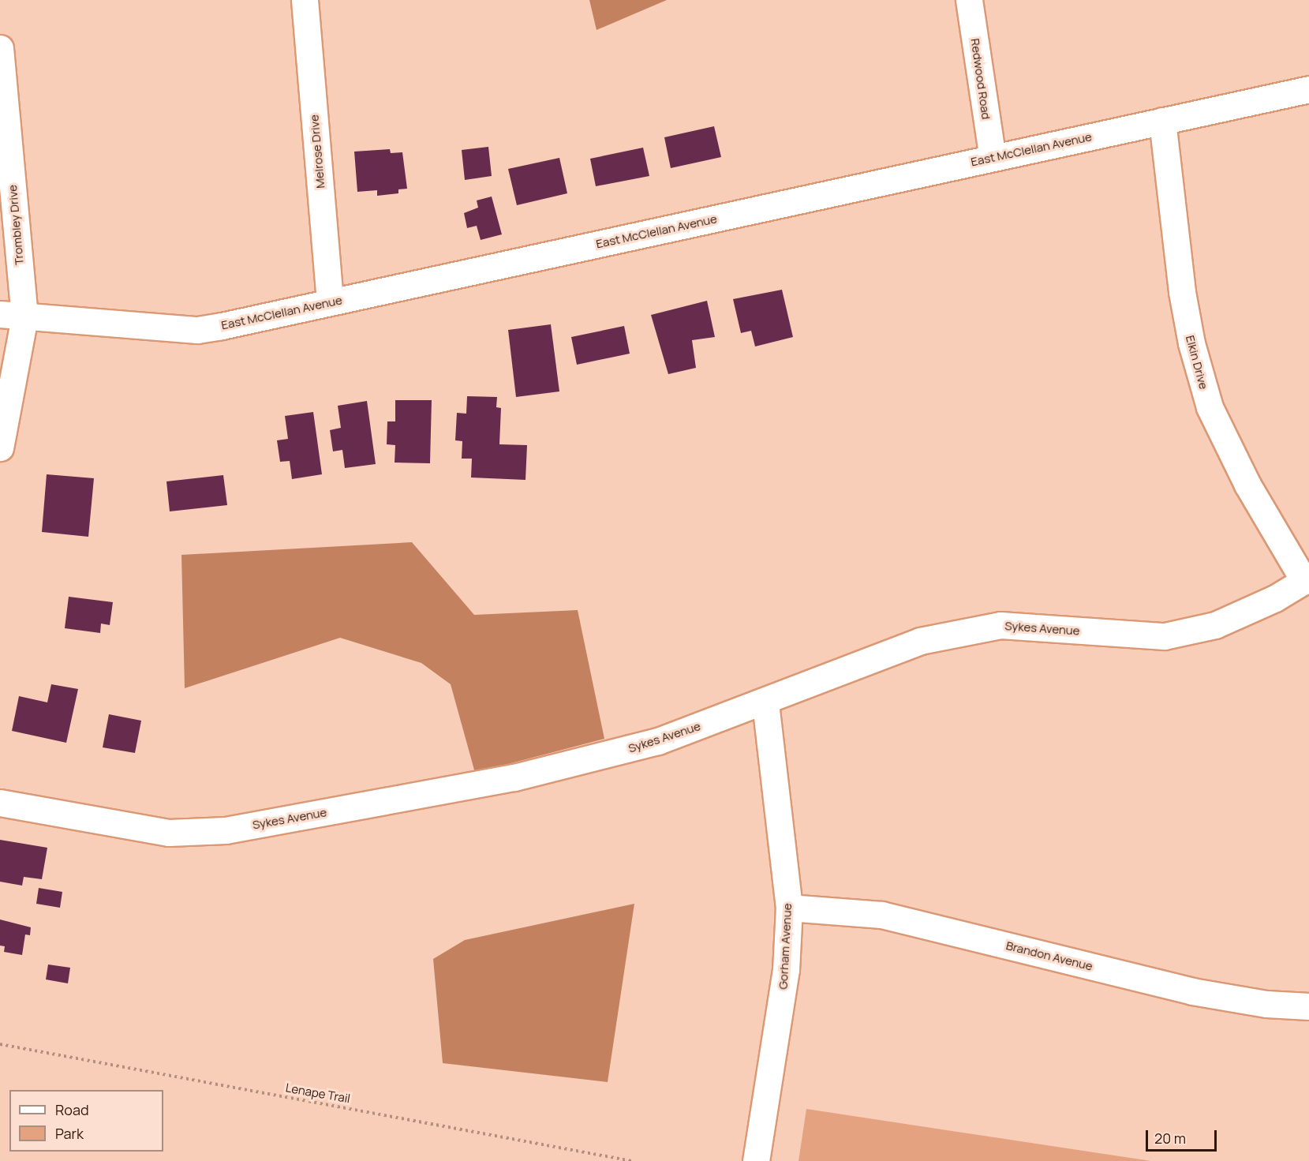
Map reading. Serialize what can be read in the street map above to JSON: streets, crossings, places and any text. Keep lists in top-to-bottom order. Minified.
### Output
{"streets":{"street":["Redwood Road","East McClellan Avenue","Melrose Drive","Trombley Drive","Elkin Drive","Sykes Avenue","Gorham Avenue","Brandon Avenue"],"path":["Lenape Trail"]},"crossings":[["Redwood Road","East McClellan Avenue"],["East McClellan Avenue","Melrose Drive"],["East McClellan Avenue","Trombley Drive"],["East McClellan Avenue","Elkin Drive"],["Elkin Drive","Sykes Avenue"],["Sykes Avenue","Gorham Avenue"],["Gorham Avenue","Brandon Avenue"]],"legend":["Road","Park"],"scale_bar":"20 m"}
